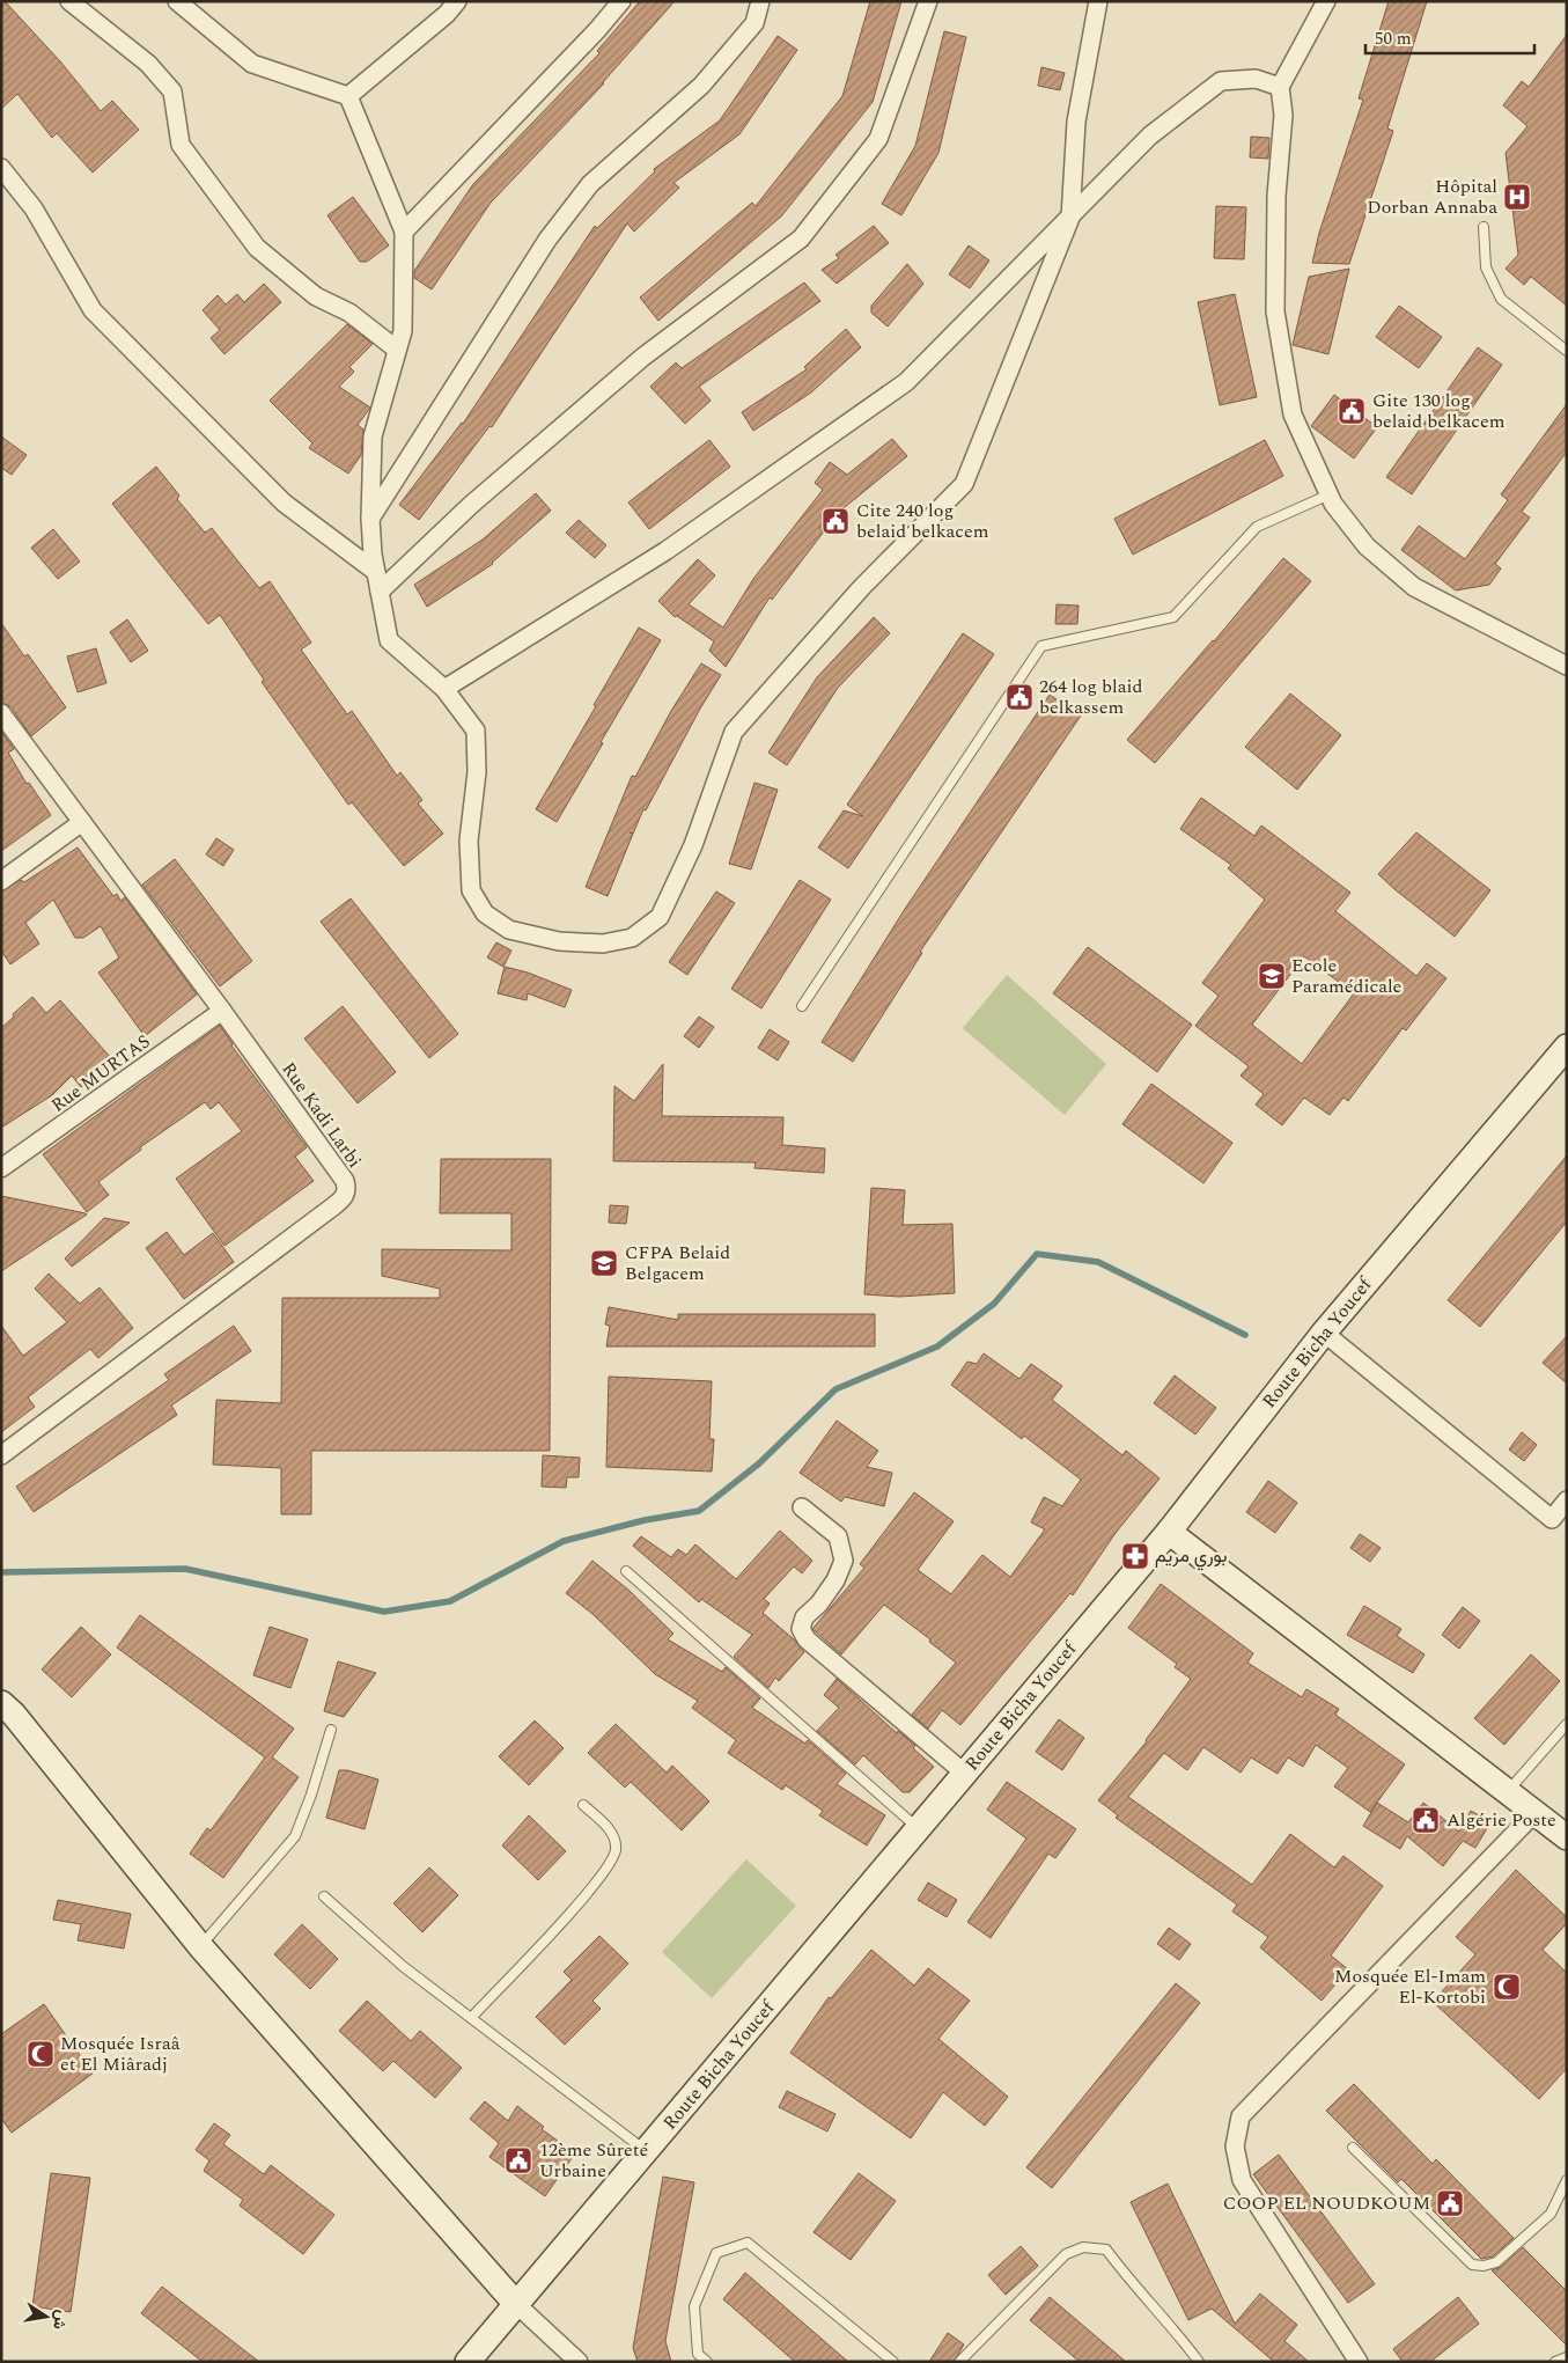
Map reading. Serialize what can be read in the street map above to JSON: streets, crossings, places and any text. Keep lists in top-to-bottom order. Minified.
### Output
{"streets":{"main road":["Route Bicha Youcef"],"street":["Rue MURTAS","Rue Kadi Larbi"]},"crossings":[["Rue MURTAS","Rue Kadi Larbi"]],"places":{"hospital":["Hôpital Dorban Annaba"],"public building":["Gite 130 log belaid belkacem","Cite 240 log belaid belkacem","264 log blaid belkassem","Algérie Poste","12ème Sûreté Urbaine","COOP EL NOUDKOUM"],"school or university":["Ecole Paramédicale","CFPA Belaid Belgacem"],"pharmacy":["بوري مريم"],"mosque":["Mosquée El-Imam El-Kortobi","Mosquée Israâ et El Miâradj"]},"scale_bar":"50 m","north":"right"}
